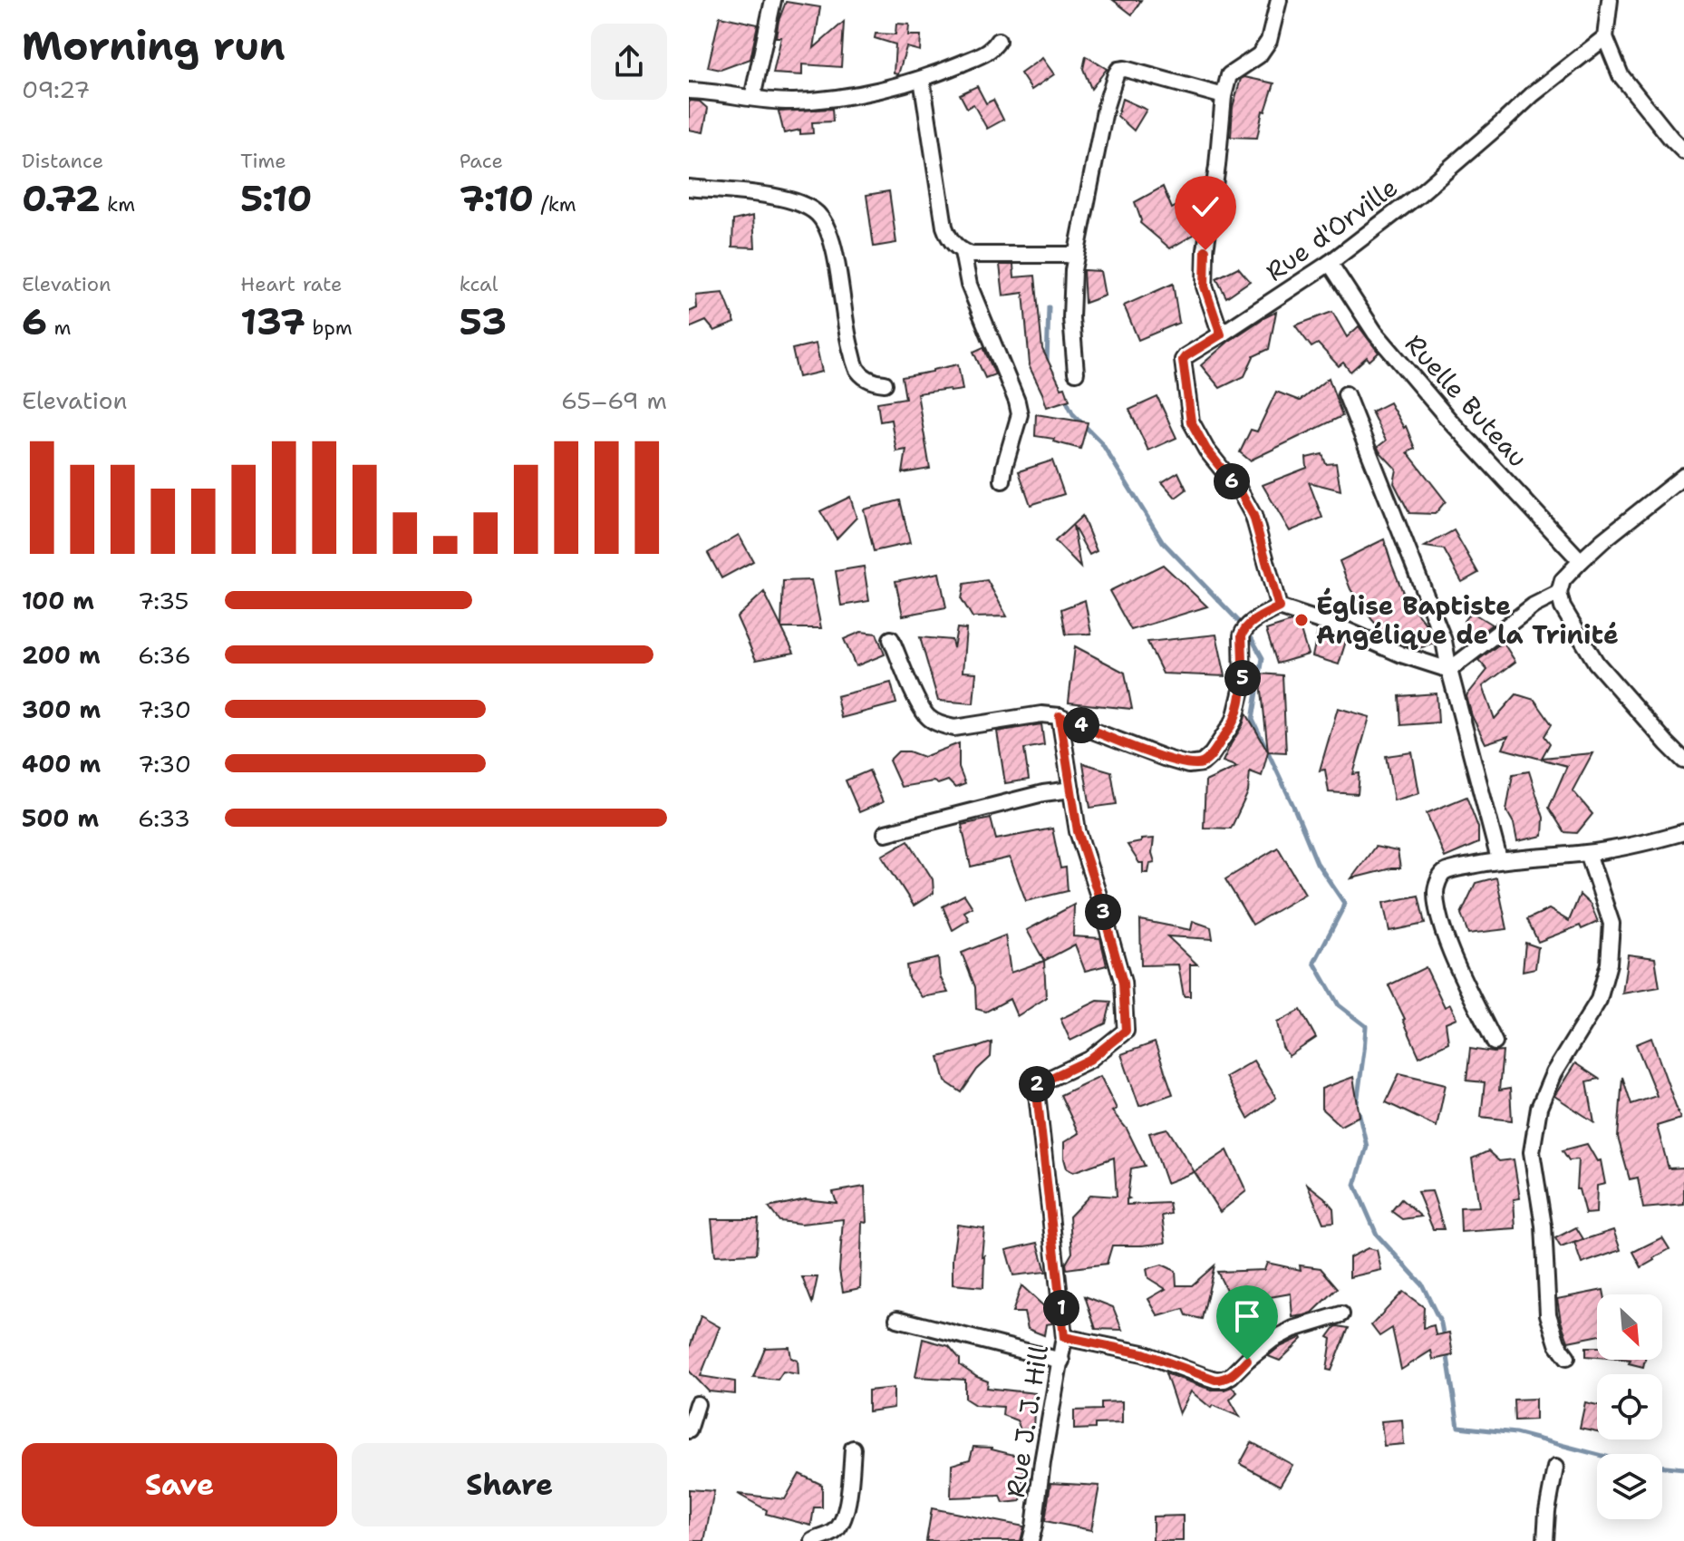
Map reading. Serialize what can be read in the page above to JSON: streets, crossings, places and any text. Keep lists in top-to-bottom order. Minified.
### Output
{"streets":{"street":["Rue d'Orville","Ruelle Buteau","Rue J. J. Hill"]},"crossings":[["Rue d'Orville","Ruelle Buteau"]],"places":["Église Baptiste Angélique de la Trinité"],"north":"bottom right","page":{"heading":["Morning run","09:27"],"stats":[["Distance","0.72 km"],["Time","5:10"],["Pace","7:10 /km"],["Elevation","6 m"],["Heart rate","137 bpm"],["kcal","53"]],"chart":["Elevation","65–69 m"],"pins":["6","5","4","3","2","1"],"list":[{"name":"100 m","note":"7:35"},{"name":"200 m","note":"6:36"},{"name":"300 m","note":"7:30"},{"name":"400 m","note":"7:30"},{"name":"500 m","note":"6:33"}],"buttons":["Save","Share"]}}
